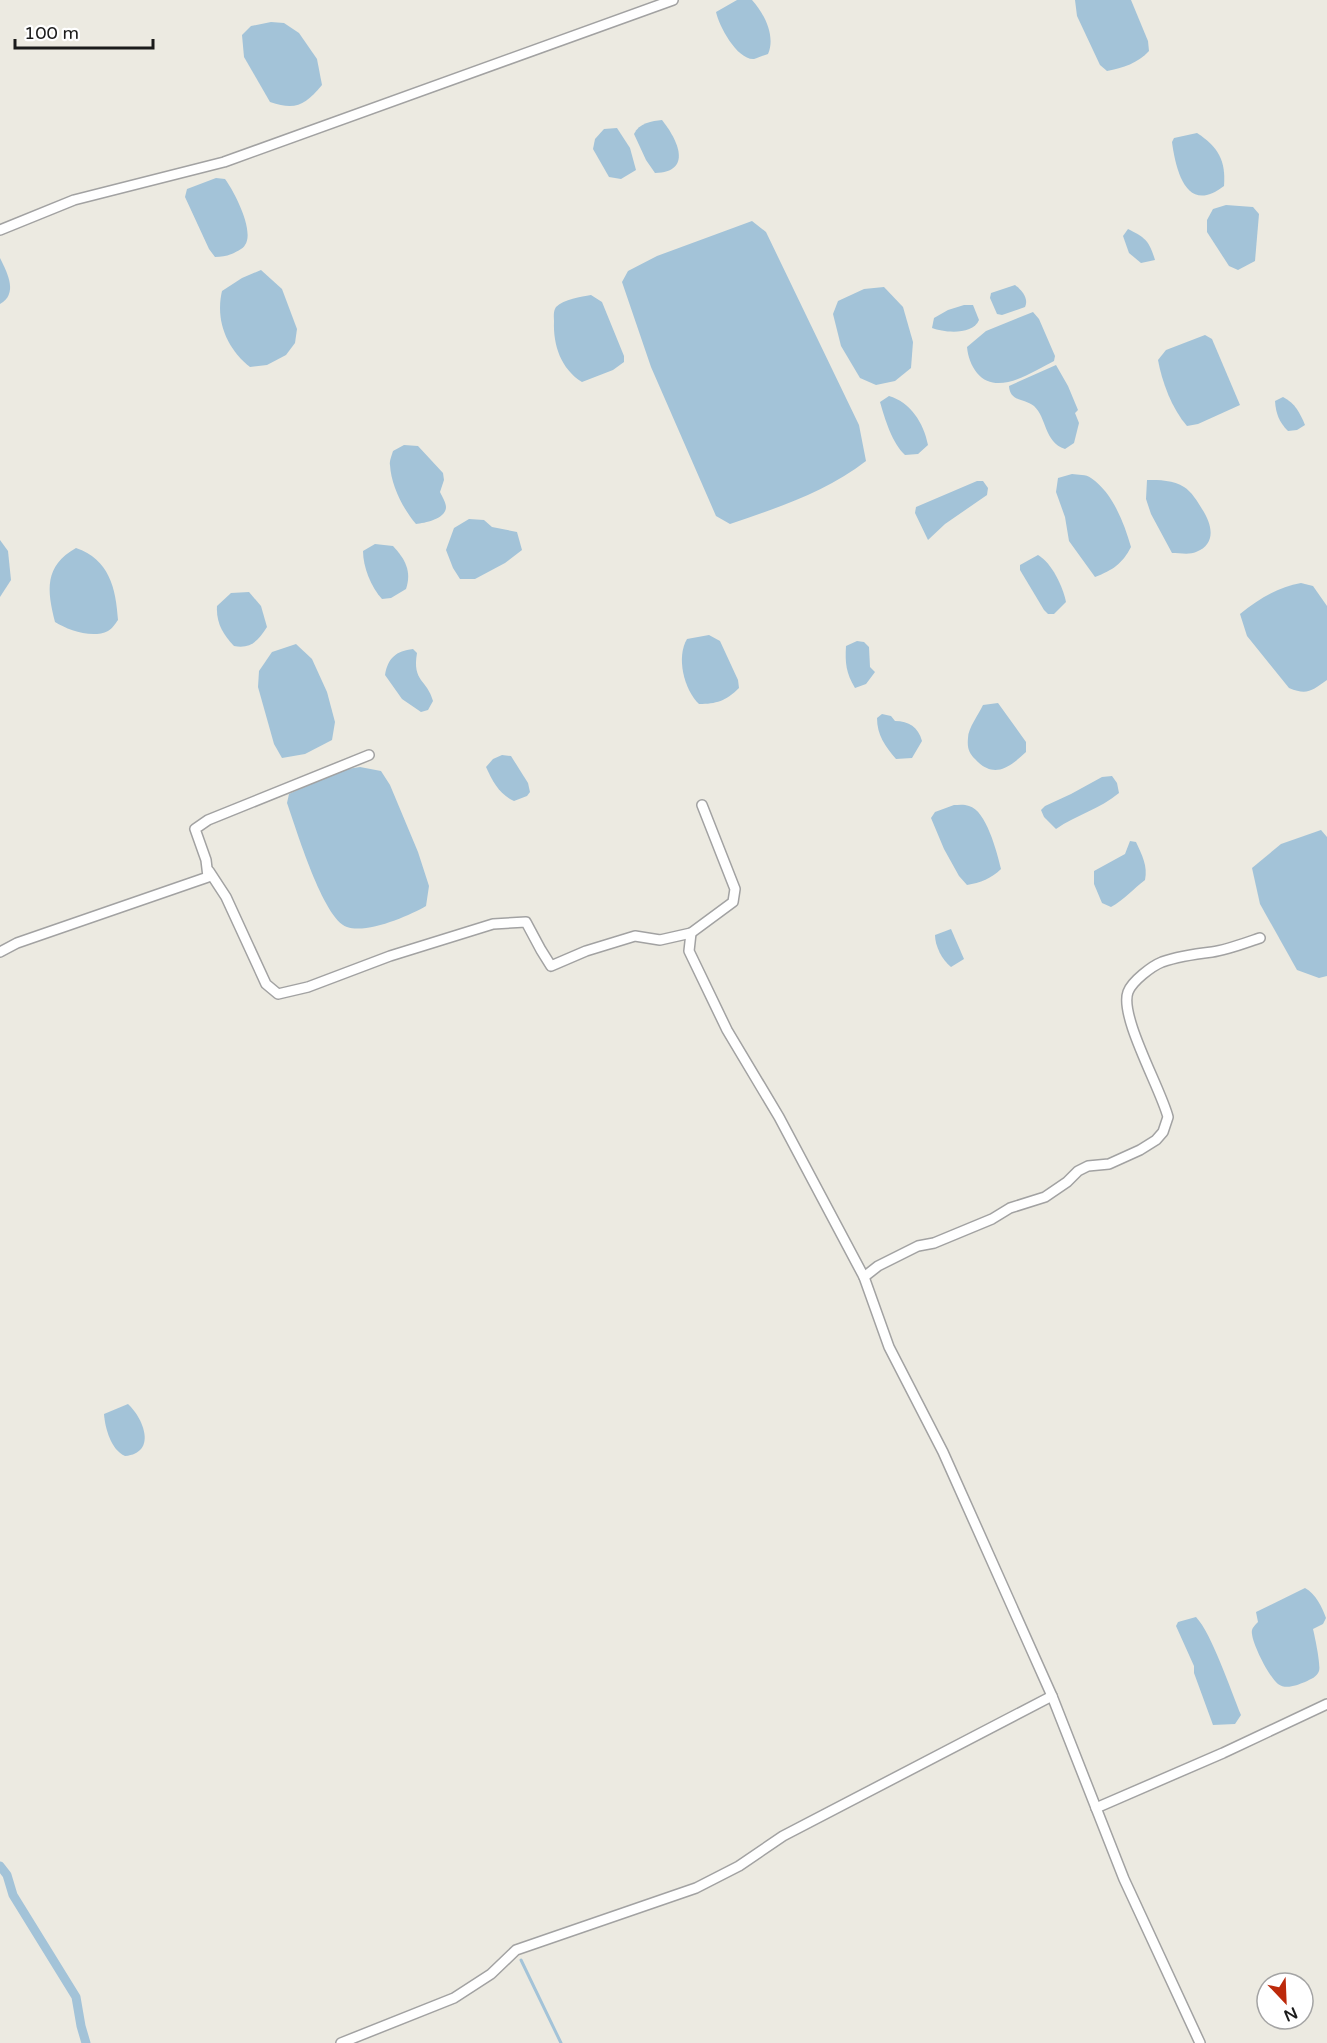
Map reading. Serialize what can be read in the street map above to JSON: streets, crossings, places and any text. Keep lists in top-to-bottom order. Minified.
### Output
{"scale_bar":"100 m","north":"bottom right"}
